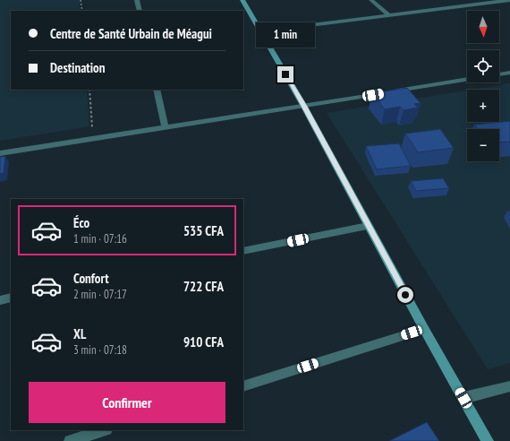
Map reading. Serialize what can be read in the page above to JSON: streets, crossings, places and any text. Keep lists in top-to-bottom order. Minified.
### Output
{"north":"bottom","page":{"map_buttons":["+","−"],"banner":["Centre de Santé Urbain de Méagui","Destination"],"bubble":"1 min","list":[{"name":"Éco","note":"1 min · 07:16","value":"535 CFA"},{"name":"Confort","note":"2 min · 07:17","value":"722 CFA"},{"name":"XL","note":"3 min · 07:18","value":"910 CFA"}],"buttons":"Confirmer"}}
